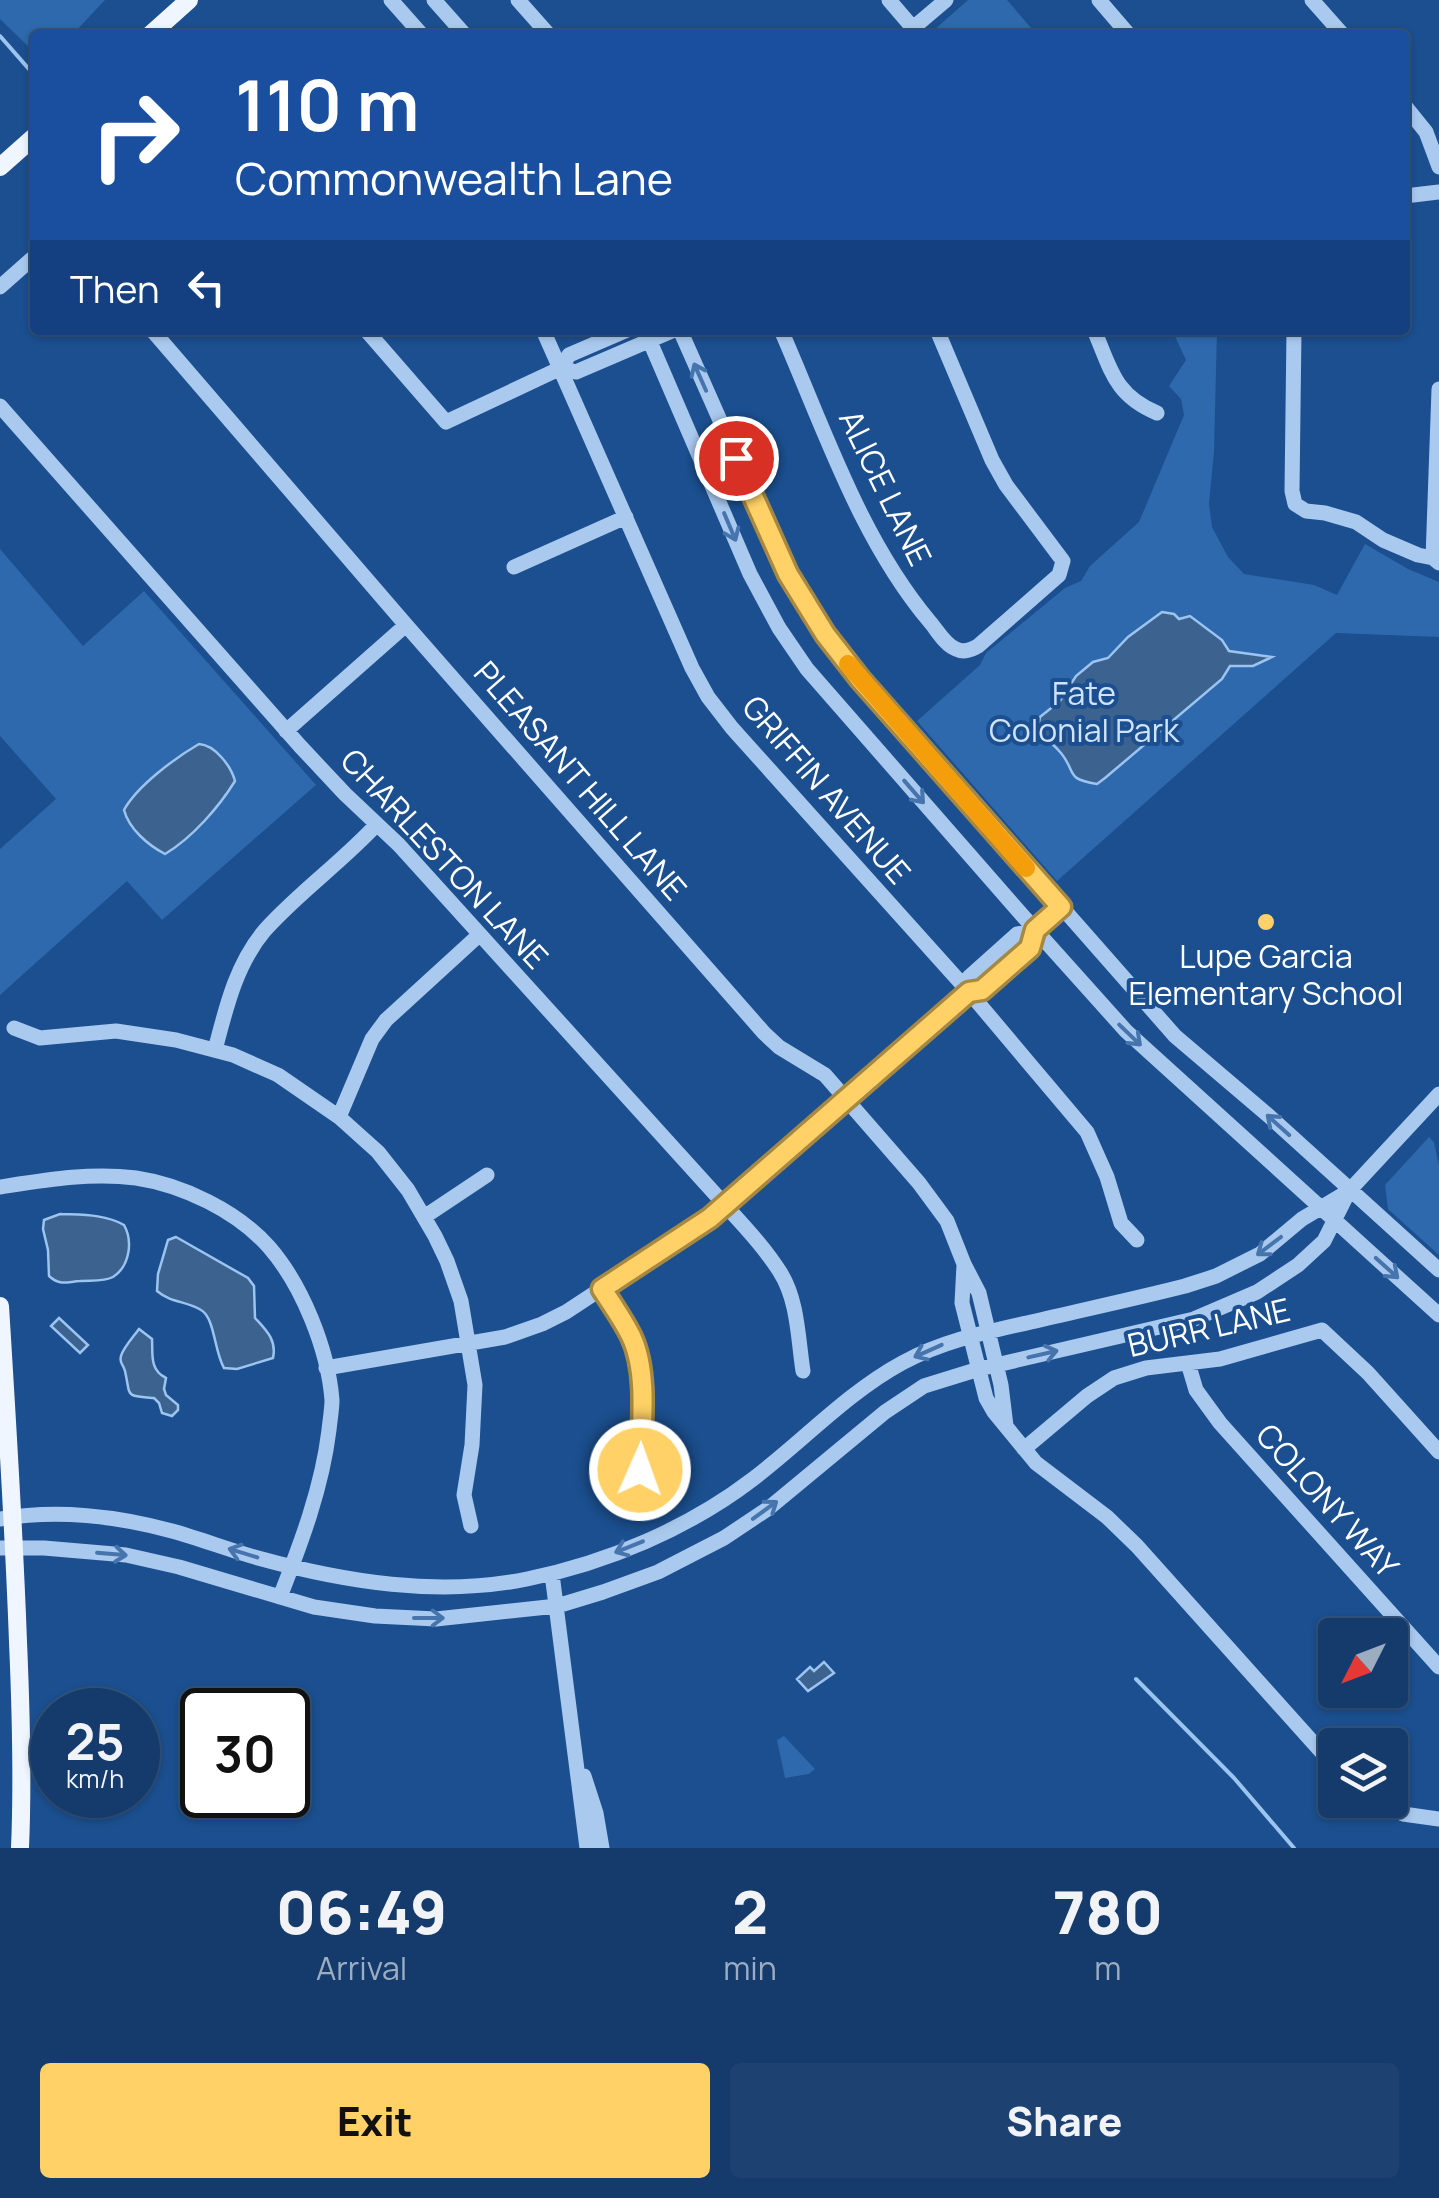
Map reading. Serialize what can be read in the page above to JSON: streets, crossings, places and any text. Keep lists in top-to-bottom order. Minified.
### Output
{"streets":{"street":["ALICE LANE","PLEASANT HILL LANE","GRIFFIN AVENUE","CHARLESTON LANE","BURR LANE","COLONY WAY"]},"crossings":[["PLEASANT HILL LANE","BURR LANE"],["BURR LANE","COLONY WAY"]],"parks":["Fate Colonial Park"],"places":["Lupe Garcia Elementary School"],"north":"bottom left","page":{"turn":["110 m","Commonwealth Lane"],"then":"Then","speed":"25 km/h","limit":"30","eta":["06:49","Arrival","2","min","780","m"],"buttons":["Exit","Share"]}}
